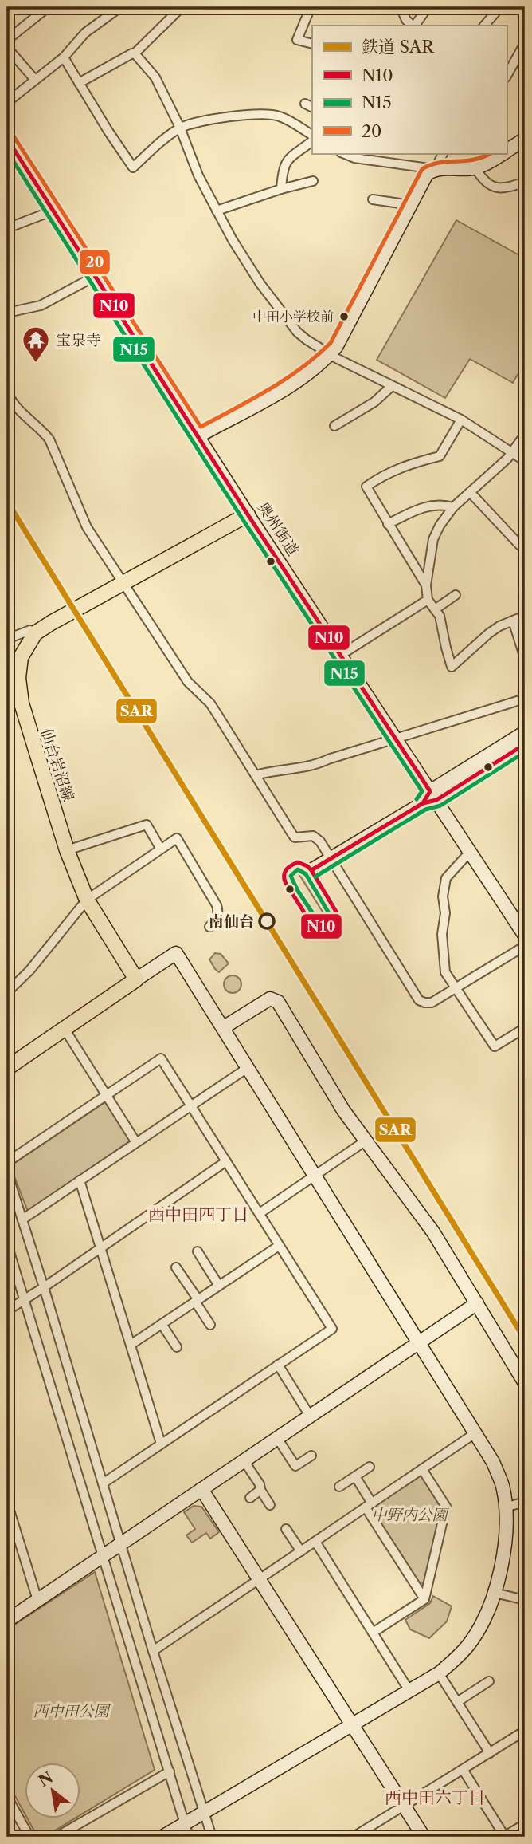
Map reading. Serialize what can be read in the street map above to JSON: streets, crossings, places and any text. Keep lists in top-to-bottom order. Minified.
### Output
{"streets":{"main road":["仙台岩沼線"],"street":["奥州街道"]},"crossings":[["奥州街道","仙台岩沼線"]],"districts":["西中田四丁目","西中田六丁目"],"parks":["中野内公園","西中田公園"],"places":{"other":["中田小学校前","南仙台"],"temple":["宝泉寺"]},"lines":["transit line 20","transit line N10","transit line N15","rail line SAR"],"legend":["鉄道 SAR","N10","N15","20"],"north":"top left"}
